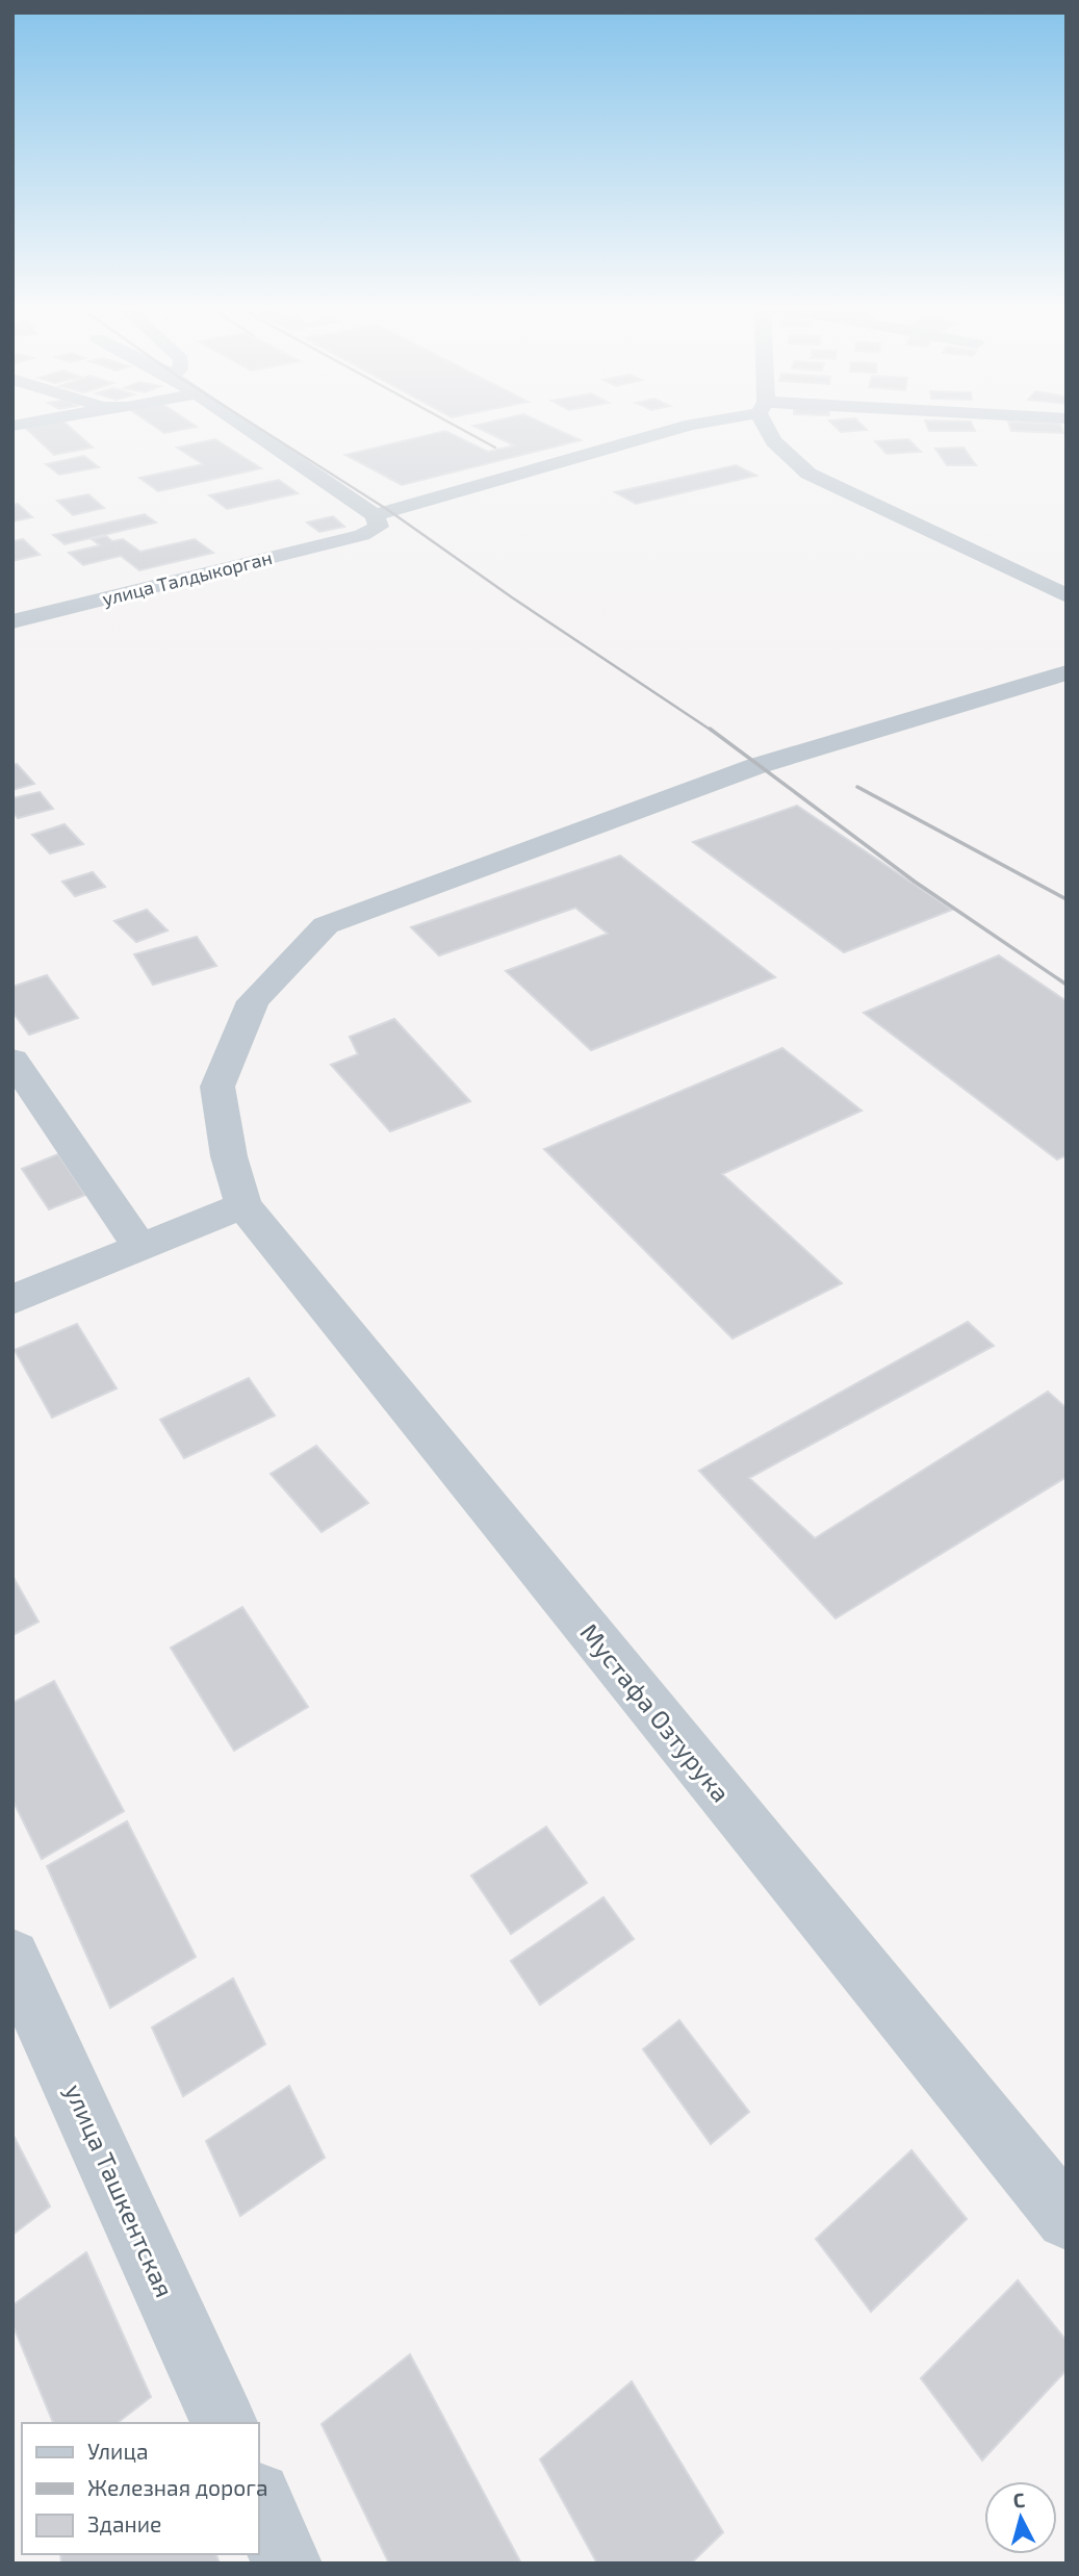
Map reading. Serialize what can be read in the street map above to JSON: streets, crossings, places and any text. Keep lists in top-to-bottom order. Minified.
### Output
{"streets":{"street":["улица Талдыкорган","Мустафа Озтурука","улица Ташкентская"]},"legend":["Улица","Железная дорога","Здание"],"north":"top"}
